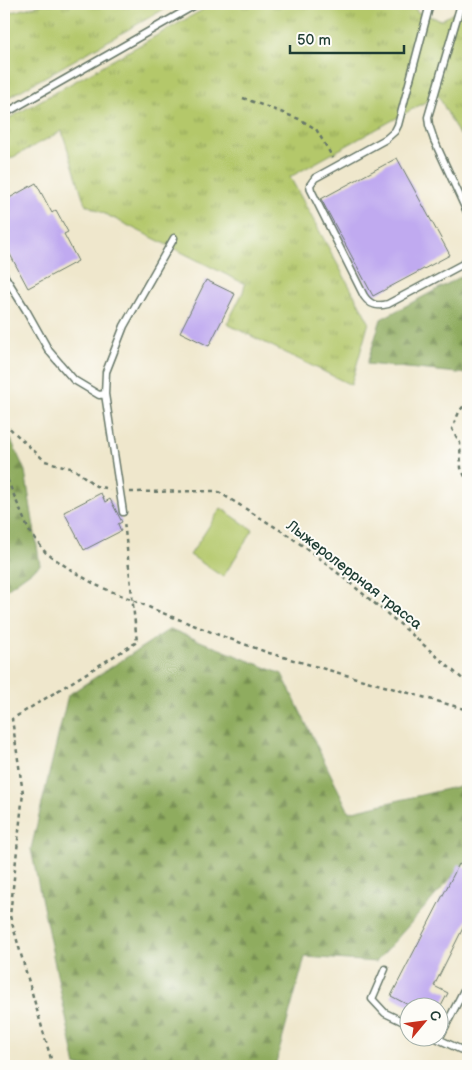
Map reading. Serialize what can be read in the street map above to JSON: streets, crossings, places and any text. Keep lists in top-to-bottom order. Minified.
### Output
{"streets":{"path":["Лыжеролеррная трасса"]},"scale_bar":"50 m","north":"top right"}
